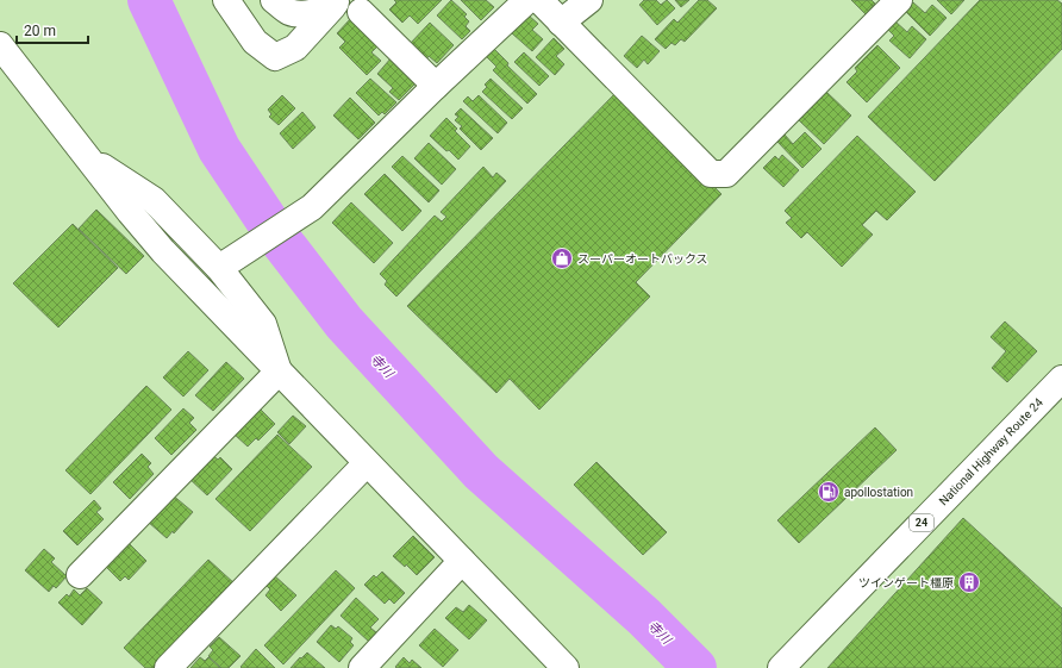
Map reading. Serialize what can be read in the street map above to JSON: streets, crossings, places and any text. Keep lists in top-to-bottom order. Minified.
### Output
{"streets":{"main road":["National Highway Route 24","24"]},"water":["寺川"],"places":{"shop":["スーパーオートバックス"],"fuel station":["apollostation"],"building":["ツインゲート橿原"]},"scale_bar":"20 m"}
